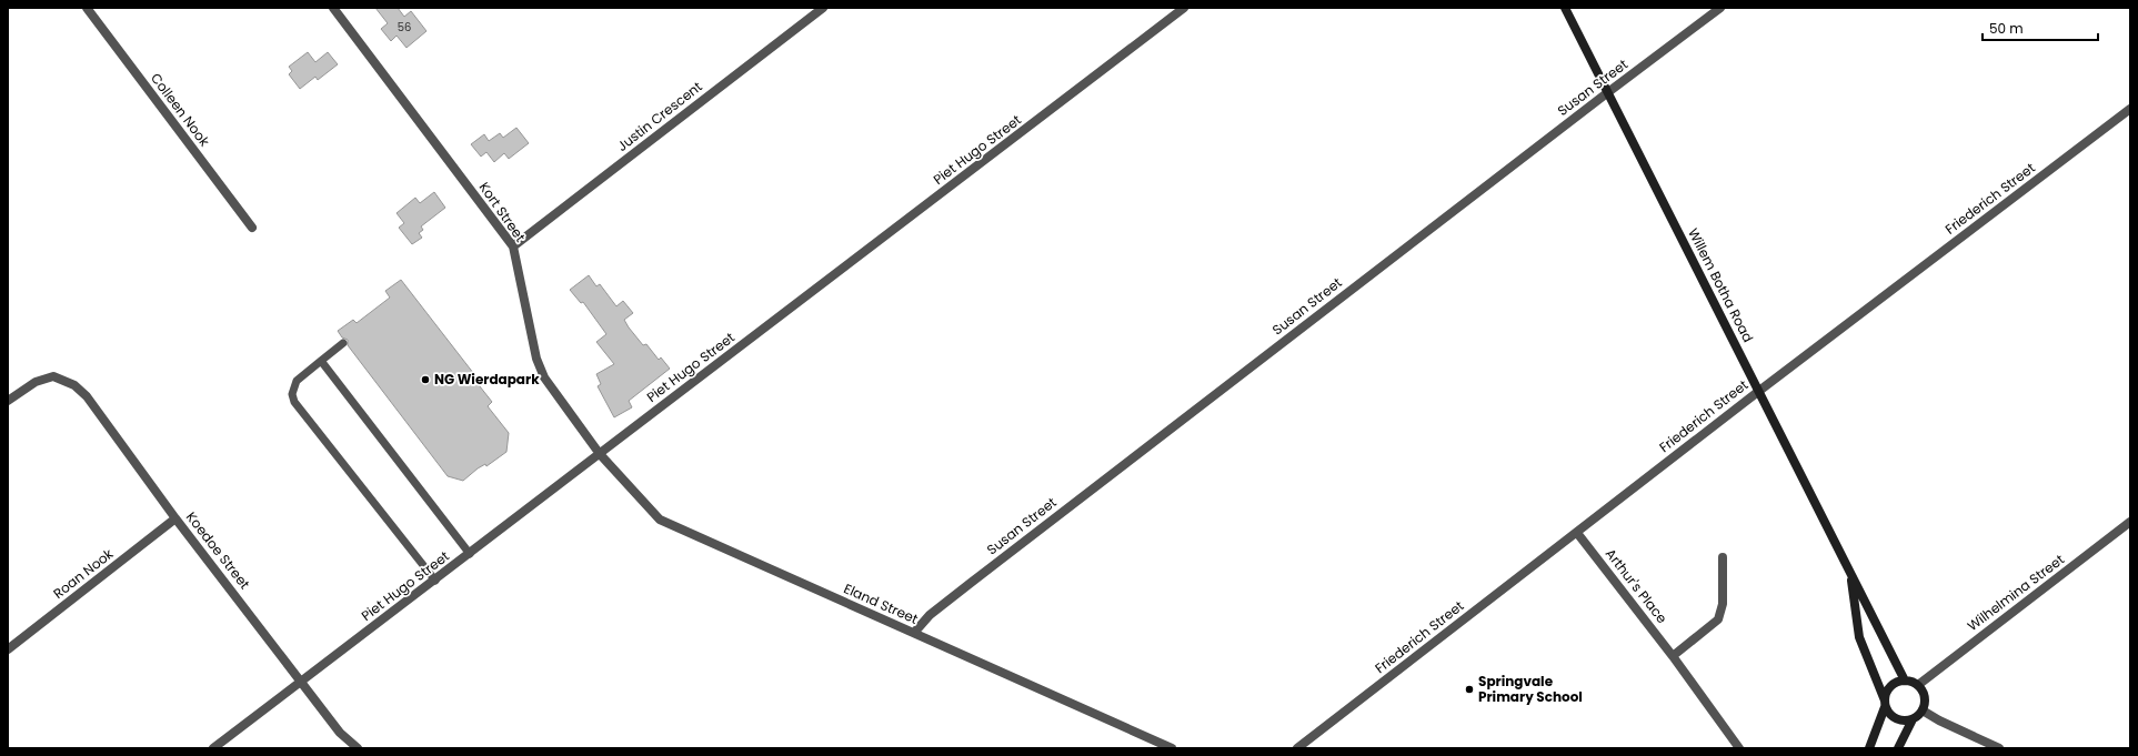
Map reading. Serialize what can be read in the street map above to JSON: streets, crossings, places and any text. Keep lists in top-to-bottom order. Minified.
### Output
{"streets":{"street":["Susan Street","Colleen Nook","Justin Crescent","Piet Hugo Street","Friederich Street","Kort Street","Willem Botha Road","Koedoe Street","Roan Nook","Arthur's Place","Wilhelmina Street","Eland Street"]},"crossings":[["Susan Street","Willem Botha Road"],["Susan Street","Eland Street"],["Justin Crescent","Kort Street"],["Piet Hugo Street","Kort Street"],["Piet Hugo Street","Koedoe Street"],["Piet Hugo Street","Eland Street"],["Friederich Street","Willem Botha Road"],["Friederich Street","Arthur's Place"],["Kort Street","Eland Street"],["Willem Botha Road","Wilhelmina Street"],["Koedoe Street","Roan Nook"]],"places":["NG Wierdapark","Springvale Primary School"],"house_numbers":["56"],"scale_bar":"50 m"}
